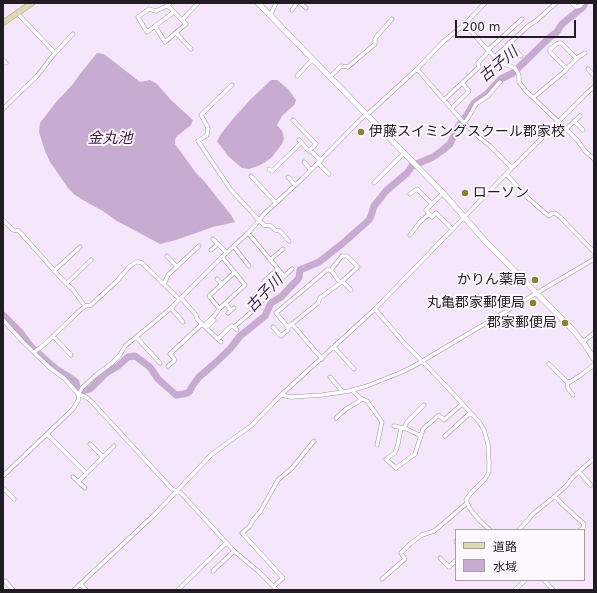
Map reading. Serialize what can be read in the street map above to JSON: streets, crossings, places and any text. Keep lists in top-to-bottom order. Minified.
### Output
{"water":["古子川","金丸池"],"places":["伊藤スイミングスクール郡家校","ローソン","かりん薬局","丸亀郡家郵便局","郡家郵便局"],"legend":["道路","水域"],"scale_bar":"200 m"}
